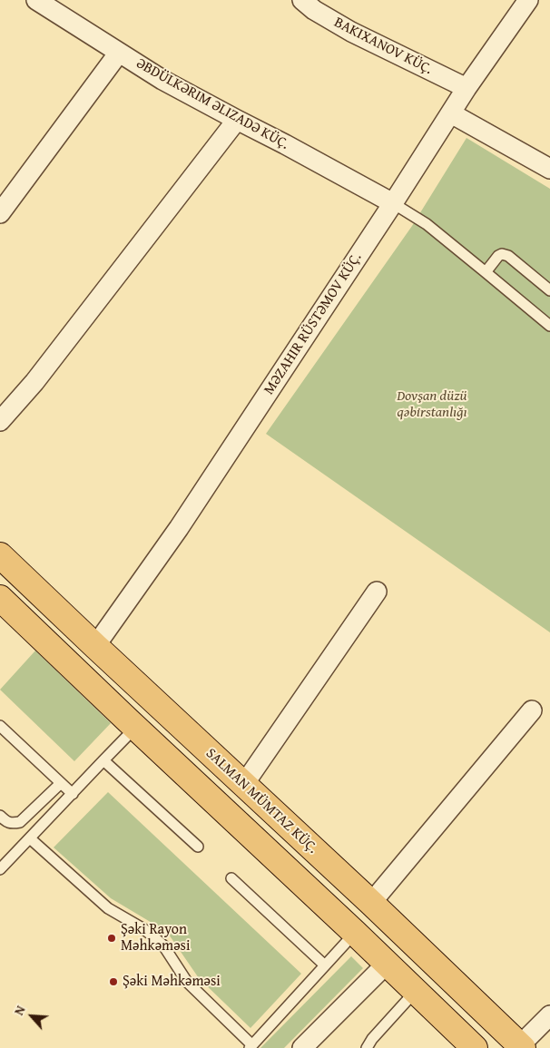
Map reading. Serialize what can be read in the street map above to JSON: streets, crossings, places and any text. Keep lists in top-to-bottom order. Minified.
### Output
{"streets":{"highway":["SALMAN MÜMTAZ KÜÇ."],"street":["ƏBDÜLKƏRIM ƏLIZADƏ KÜÇ.","MƏZAHIR RÜSTƏMOV KÜÇ."]},"crossings":[["ƏBDÜLKƏRIM ƏLIZADƏ KÜÇ.","MƏZAHIR RÜSTƏMOV KÜÇ."],["MƏZAHIR RÜSTƏMOV KÜÇ.","SALMAN MÜMTAZ KÜÇ."]],"parks":["Dovşan düzü qəbirstanlığı"],"places":["Şəki Rayon Məhkəməsi","Şəki Məhkəməsi"],"north":"top left"}
